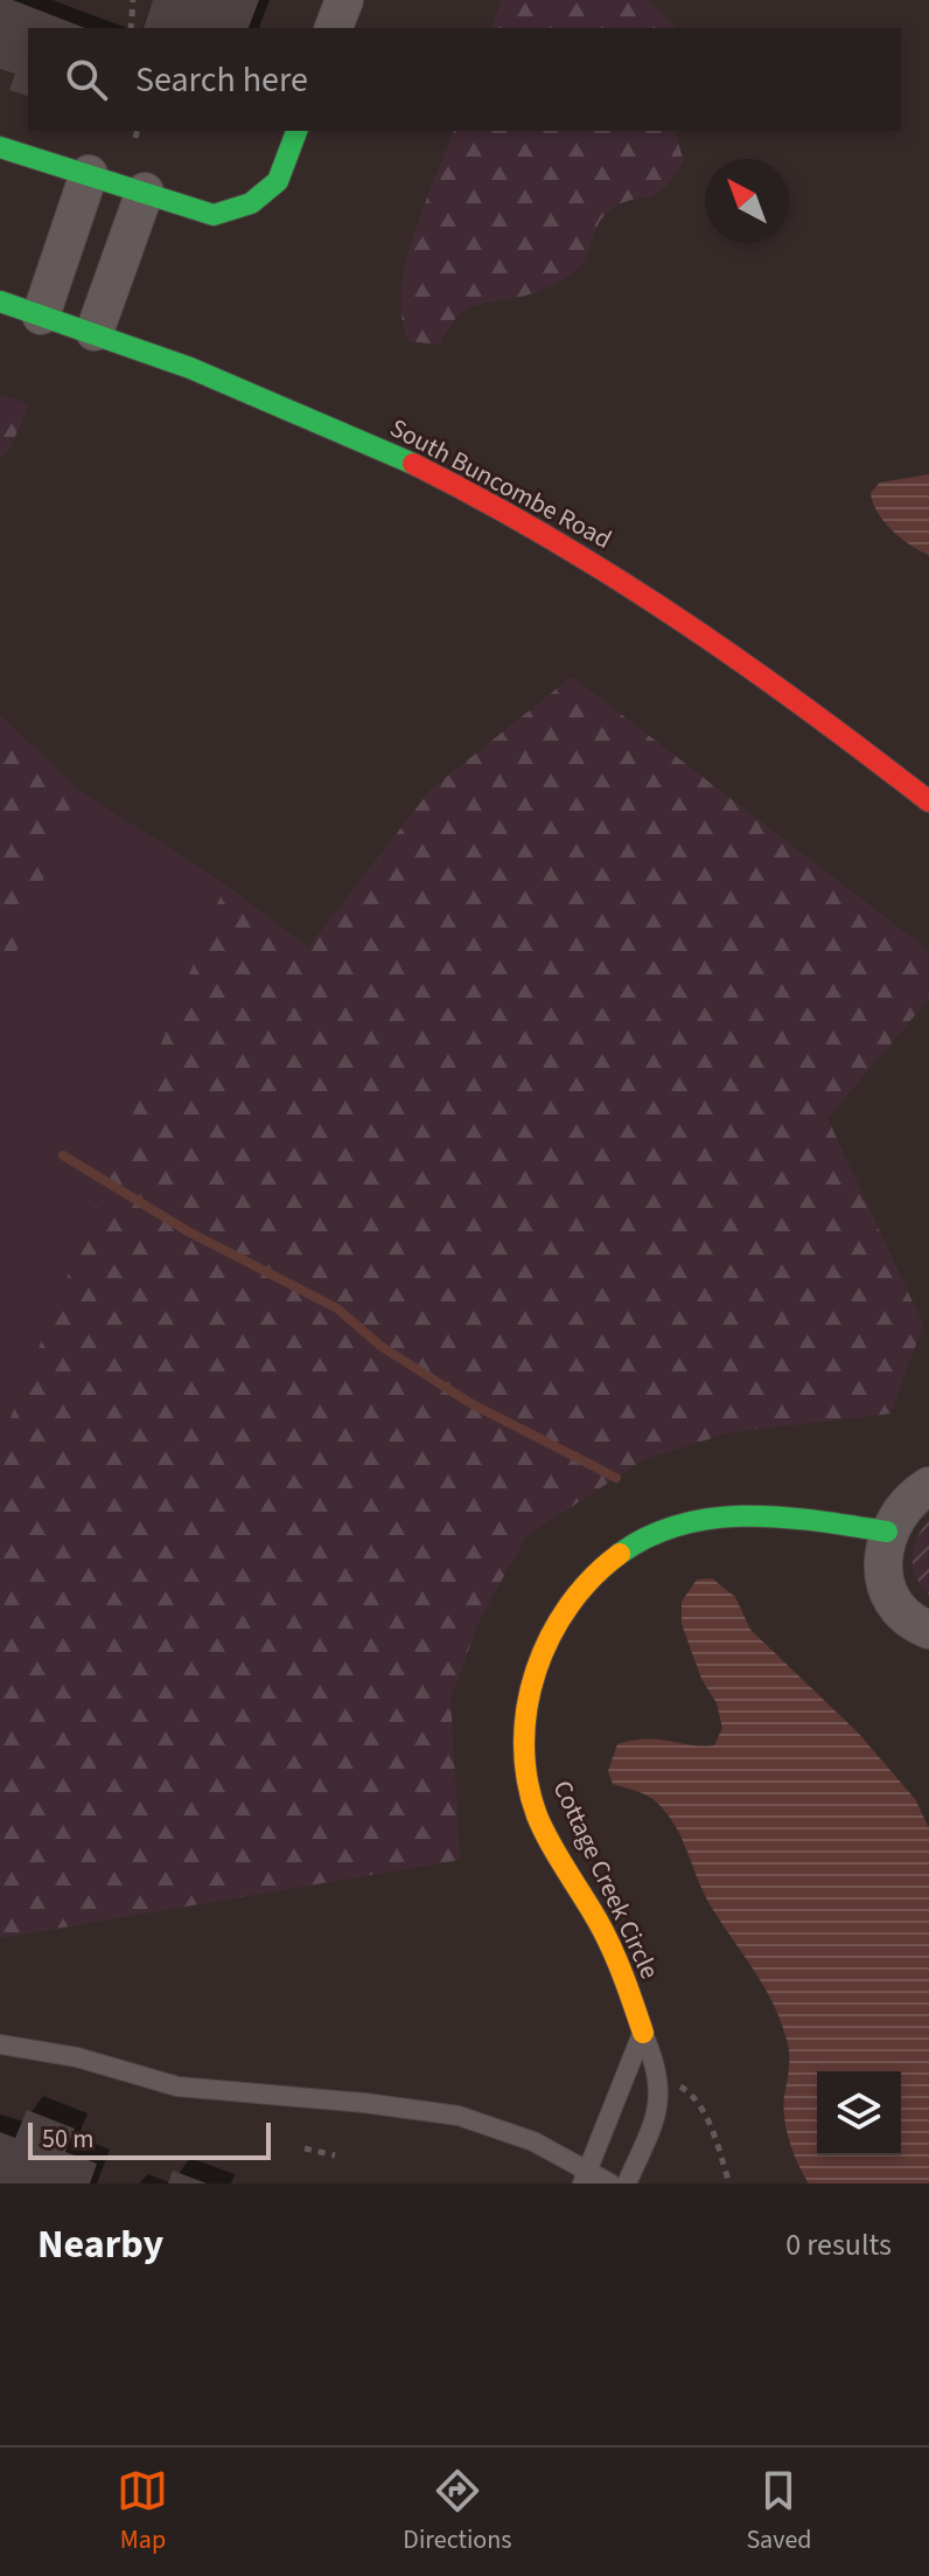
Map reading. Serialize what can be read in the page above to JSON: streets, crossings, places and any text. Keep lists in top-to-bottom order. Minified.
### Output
{"streets":{"street":["South Buncombe Road","Cottage Creek Circle"]},"scale_bar":"50 m","north":"top left","page":{"search":"Search here","scale":"50 m","heading":["Nearby","0 results"],"nav":["Map","Directions","Saved"]}}
